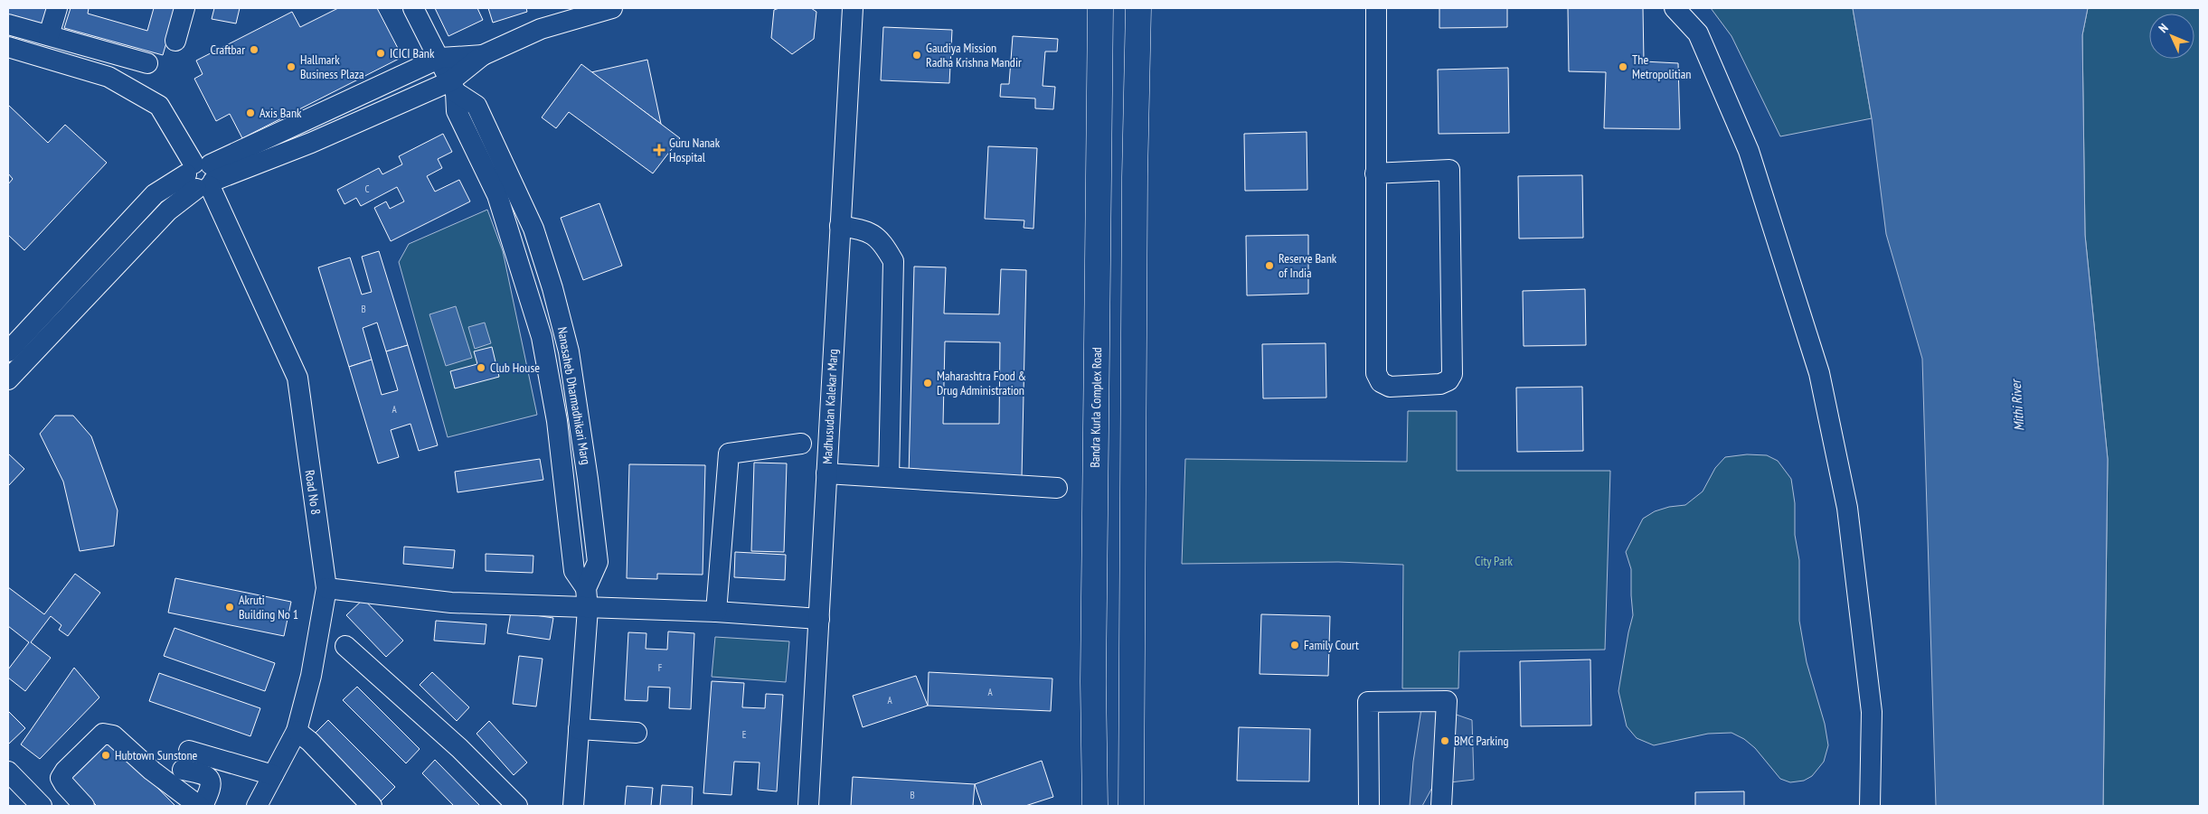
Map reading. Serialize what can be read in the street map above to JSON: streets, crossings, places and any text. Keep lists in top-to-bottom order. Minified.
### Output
{"streets":{"main road":["Bandra Kurla Complex Road"],"street":["Nanasaheb Dharmadhikari Marg","Madhusudan Kalekar Marg","Road No 8"]},"water":["Mithi River"],"parks":["City Park"],"places":{"other":["Craftbar","ICICI Bank","Gaudiya Mission Radha Krishna Mandir","Hallmark Business Plaza","The Metropolitian","Axis Bank","Reserve Bank of India","Club House","Maharashtra Food & Drug Administration","Akruti Building No 1","Family Court","BMC Parking","Hubtown Sunstone"],"health":["Guru Nanak Hospital"]},"house_numbers":["C","B","A","F","A","A","E","B"],"north":"top left"}
